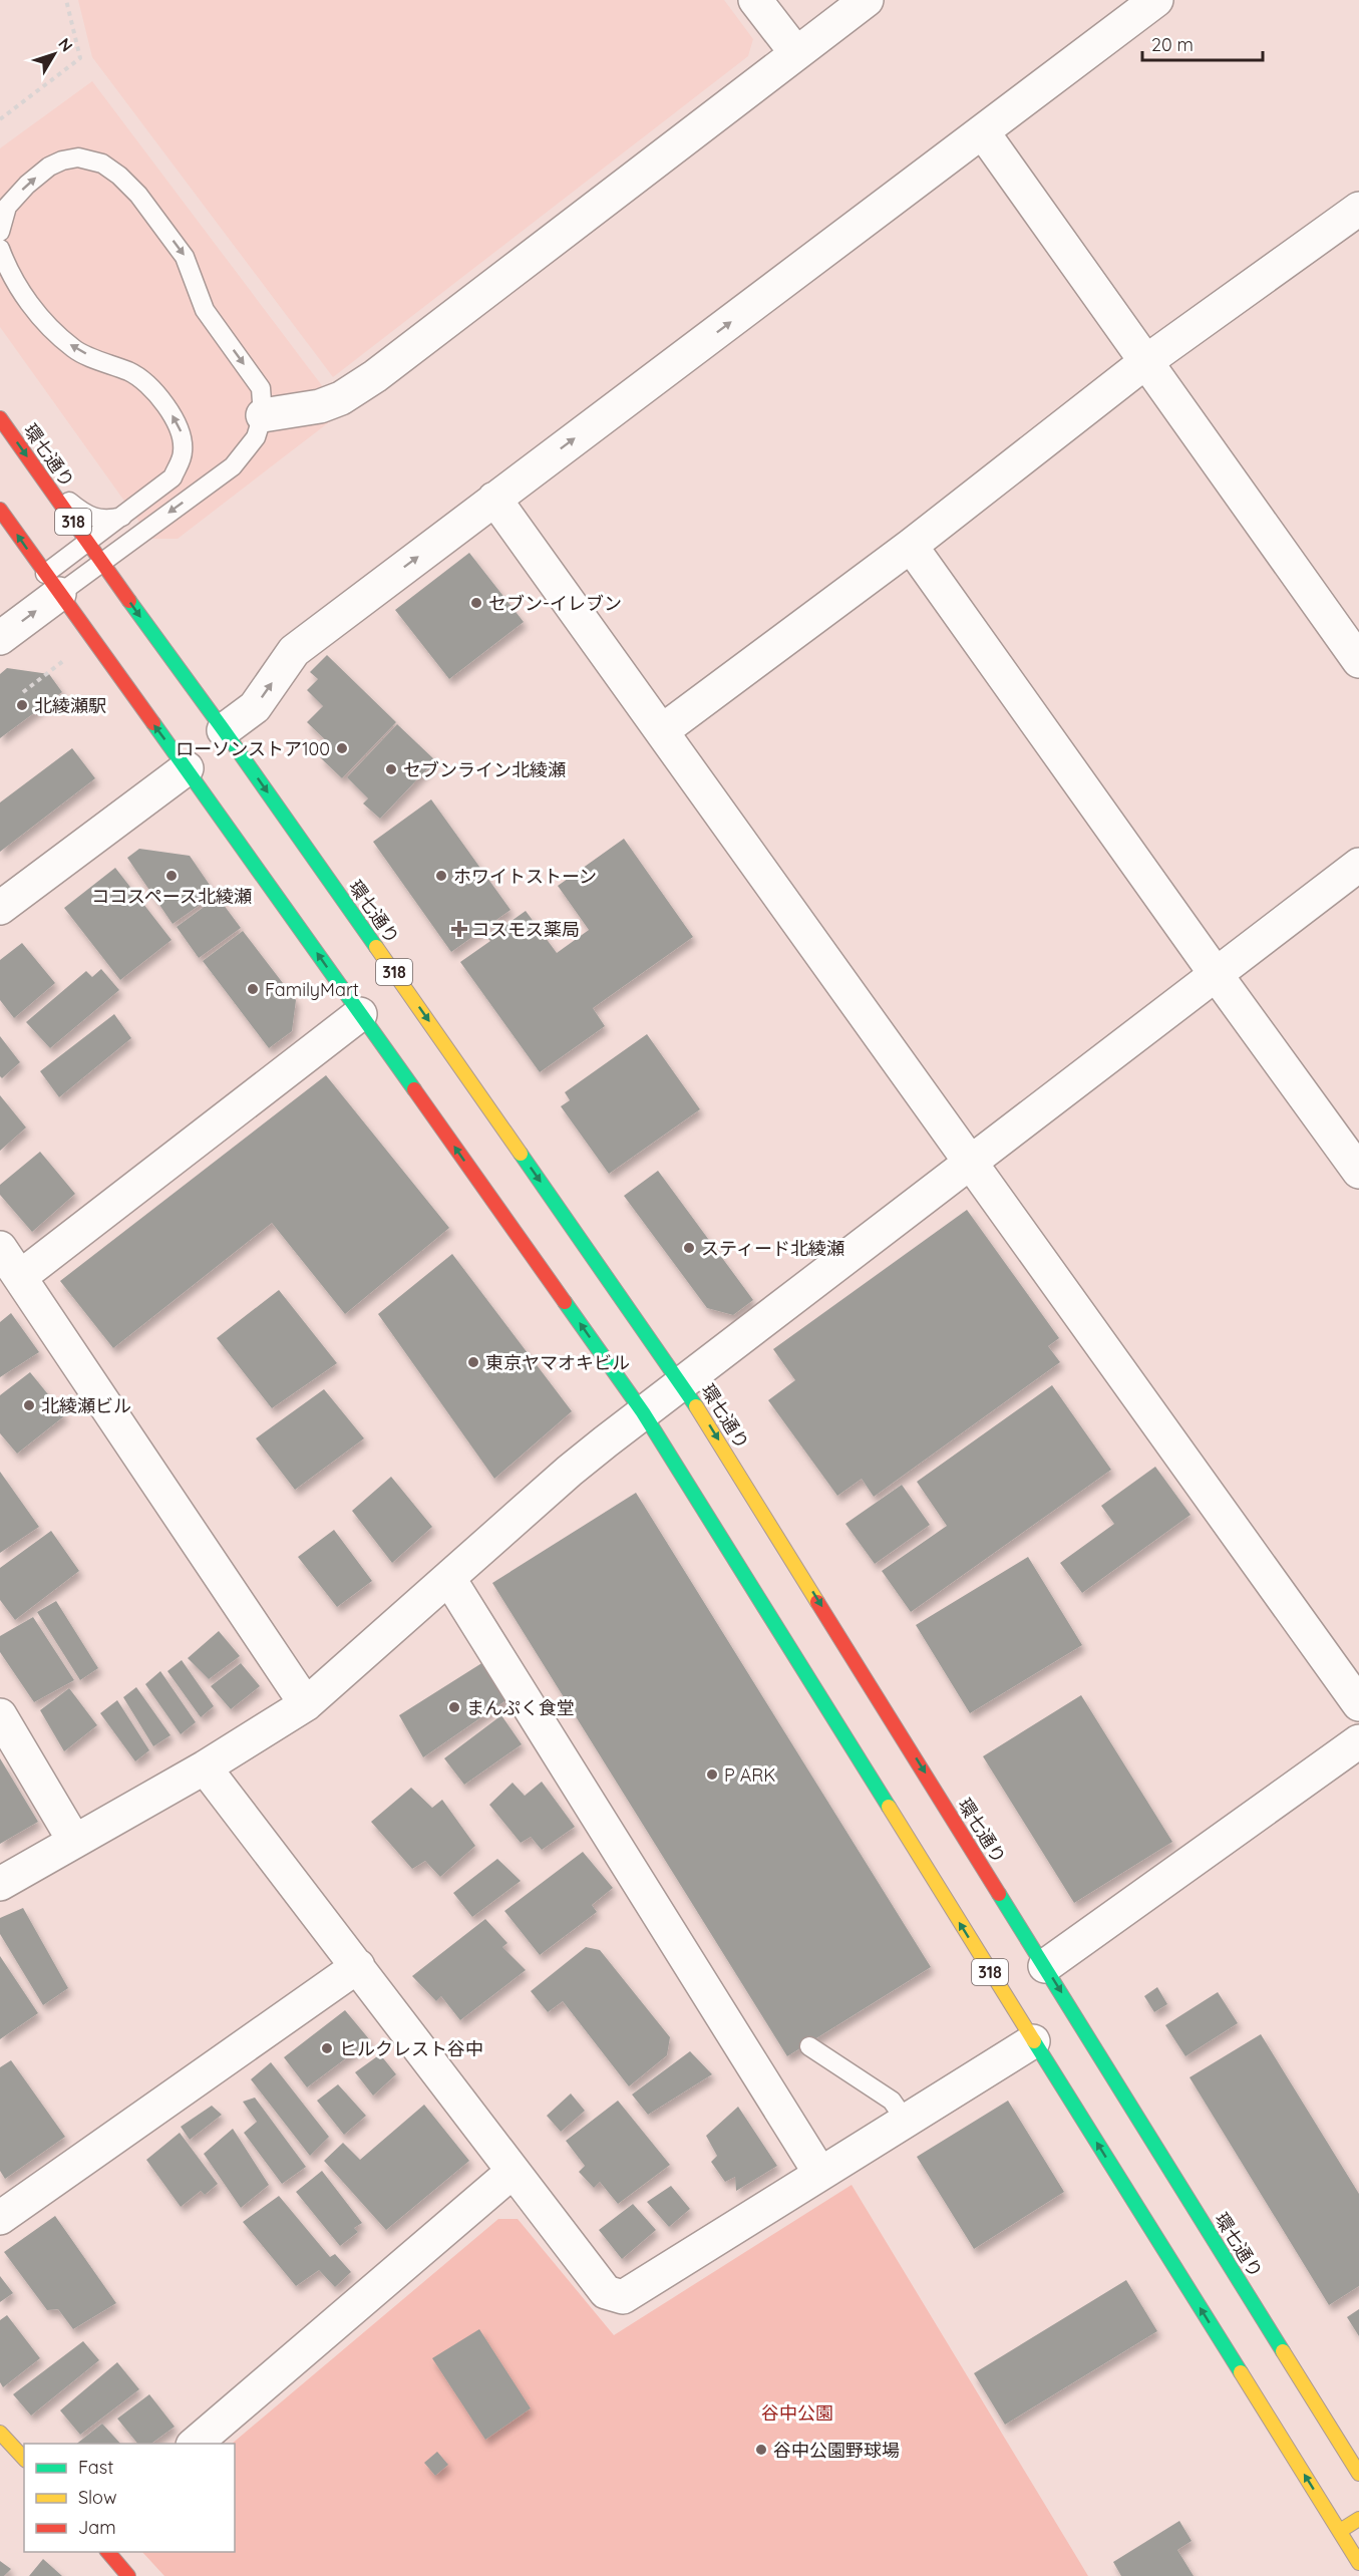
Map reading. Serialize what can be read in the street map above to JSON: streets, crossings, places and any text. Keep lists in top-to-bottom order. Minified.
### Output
{"streets":{"main road":["環七通り","318"]},"parks":["谷中公園"],"places":{"other":["セブン-イレブン","北綾瀬駅","ローソンストア100","セブンライン北綾瀬","ココスペース北綾瀬","ホワイトストーン","FamilyMart","スティード北綾瀬","東京ヤマオキビル","北綾瀬ビル","まんぷく食堂","P ARK","ヒルクレスト谷中","谷中公園野球場"],"health":["コスモス薬局"]},"legend":["Fast","Slow","Jam"],"scale_bar":"20 m","north":"top right"}
